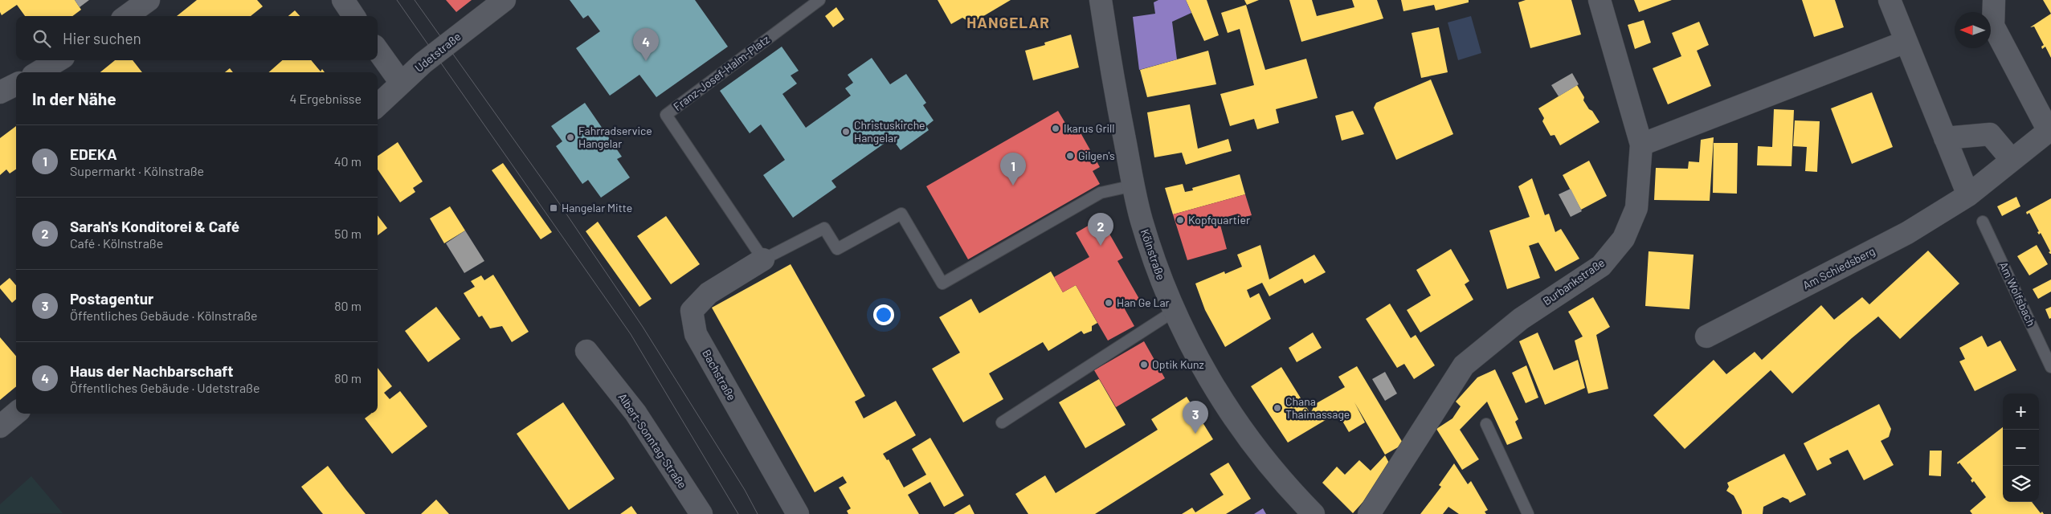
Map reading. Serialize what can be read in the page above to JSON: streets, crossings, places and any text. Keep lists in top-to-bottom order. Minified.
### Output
{"streets":{"street":["Udetstraße","Kölnstraße","Am Schiedsberg","Burbankstraße","Bachstraße","Albert-Sonntag-Straße"],"lane":["Franz-Josef-Halm-Platz","Am Wolfsbach"]},"crossings":[["Franz-Josef-Halm-Platz","Bachstraße"]],"districts":["HANGELAR"],"places":{"other":["Ikarus Grill","Christuskirche Hangelar","Fahrradservice Hangelar","Gilgen's","Kopfquartier","Han Ge Lar","Optik Kunz","Chana Thaimassage"],"transit":["Hangelar Mitte"]},"north":"left","page":{"search":"Hier suchen","pins":["4","1","2","3"],"heading":["In der Nähe","4 Ergebnisse"],"list":[{"mark":"1","name":"EDEKA","note":"Supermarkt · Kölnstraße","value":"40 m"},{"mark":"2","name":"Sarah's Konditorei & Café","note":"Café · Kölnstraße","value":"50 m"},{"mark":"3","name":"Postagentur","note":"Öffentliches Gebäude · Kölnstraße","value":"80 m"},{"mark":"4","name":"Haus der Nachbarschaft","note":"Öffentliches Gebäude · Udetstraße","value":"80 m"}],"map_buttons":["+","−"]}}
